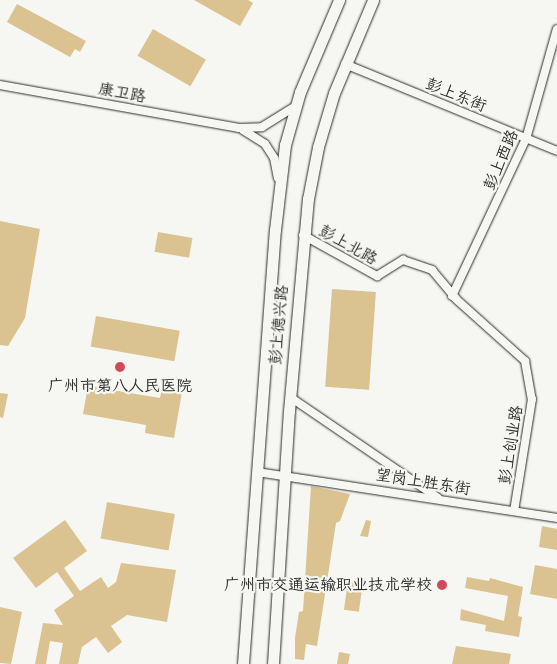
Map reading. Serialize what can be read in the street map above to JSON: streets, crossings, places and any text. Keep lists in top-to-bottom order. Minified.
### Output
{"streets":{"street":["康卫路","彭上东街","彭上西路","彭上北路","彭上德兴路","彭上创业路","望岗上胜东街"]},"crossings":[["彭上东街","彭上西路"],["彭上东街","彭上德兴路"],["彭上西路","彭上北路"],["彭上西路","彭上创业路"],["彭上北路","彭上德兴路"],["彭上北路","彭上创业路"],["彭上德兴路","望岗上胜东街"],["彭上创业路","望岗上胜东街"]],"places":["广州市第八人民医院","广州市交通运输职业技术学校"]}
